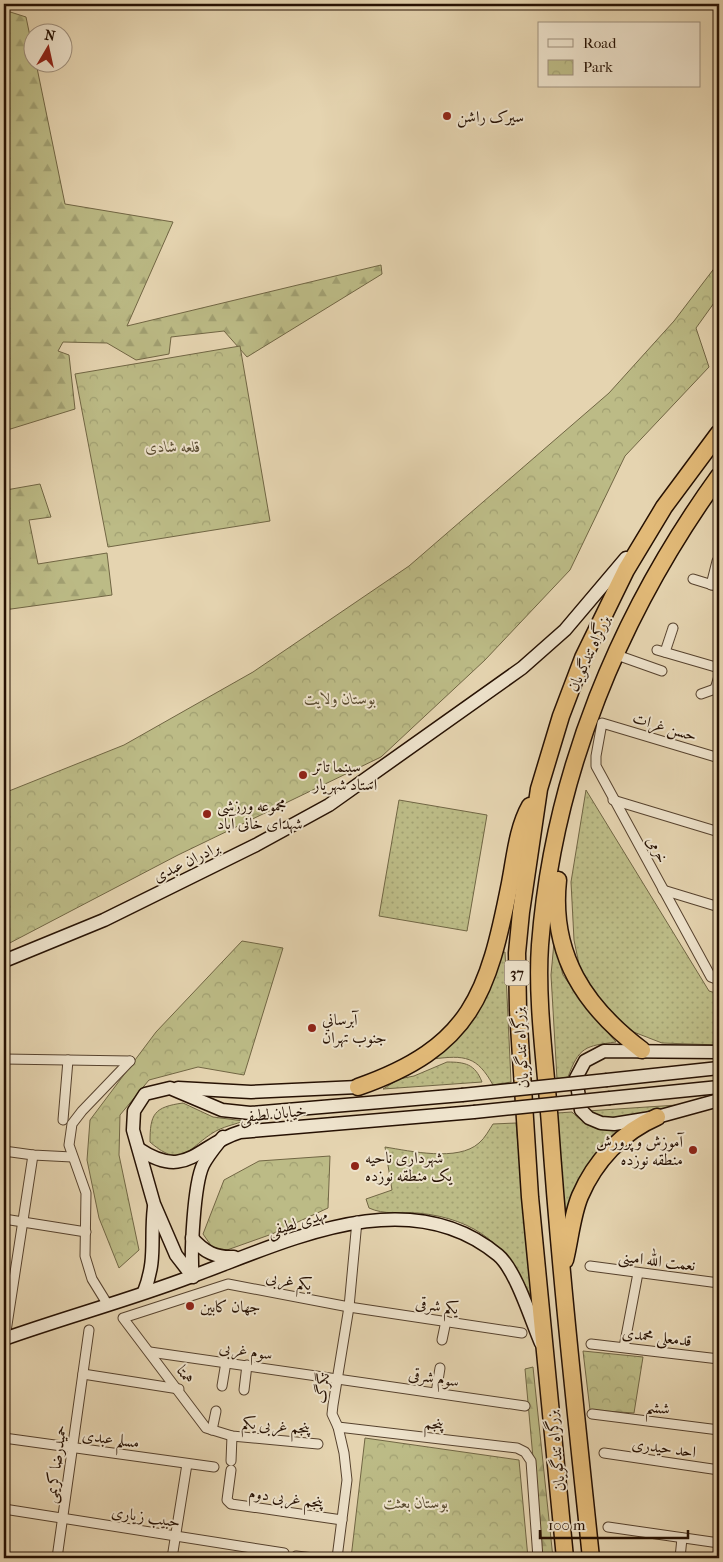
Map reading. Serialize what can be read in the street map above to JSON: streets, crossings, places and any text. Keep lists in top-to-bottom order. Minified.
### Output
{"streets":{"highway":["بزرگراه تندگویان","37"],"main road":["برادران عبدی","خیابان لطیفی","مهدی لطیفی"],"street":["حسن غرات","خرمی","نعمت الله امینی","یکم غربی","یکم شرقی","قدمعلی محمدی","سوم غربی","همتا","سوم شرقی","تگرگ","ششم","پنجم","پنجم غربی یکم","مسلم عبدی","احد حیدری","حمیدرضا کریمی","پنجم غربی دوم","حبیب زیاری"]},"crossings":[["بزرگراه تندگویان","برادران عبدی"],["بزرگراه تندگویان","مهدی لطیفی"],["حسن غرات","خرمی"],["مهدی لطیفی","تگرگ"],["یکم غربی","یکم شرقی"],["یکم غربی","همتا"],["یکم غربی","تگرگ"],["یکم شرقی","تگرگ"],["سوم غربی","همتا"],["سوم غربی","سوم شرقی"],["سوم غربی","تگرگ"],["همتا","پنجم غربی یکم"],["همتا","پنجم غربی دوم"],["سوم شرقی","تگرگ"],["تگرگ","پنجم"],["تگرگ","پنجم غربی دوم"],["پنجم غربی یکم","پنجم غربی دوم"],["مسلم عبدی","حمیدرضا کریمی"],["حمیدرضا کریمی","حبیب زیاری"]],"parks":["قلعه شادی","بوستان ولایت","بوستان بعثت"],"places":["سیرک راشن","سینما تاتر استاد شهریار","مجموعه ورزشی شهدای خانی آباد","آبرساني جنوب تهران","آموزش و پرورش منطقه نوزده","شهرداری ناحیه یک منطقه نوزده","جهان کابین"],"legend":["Road","Park"],"scale_bar":"100 m","north":"top"}
